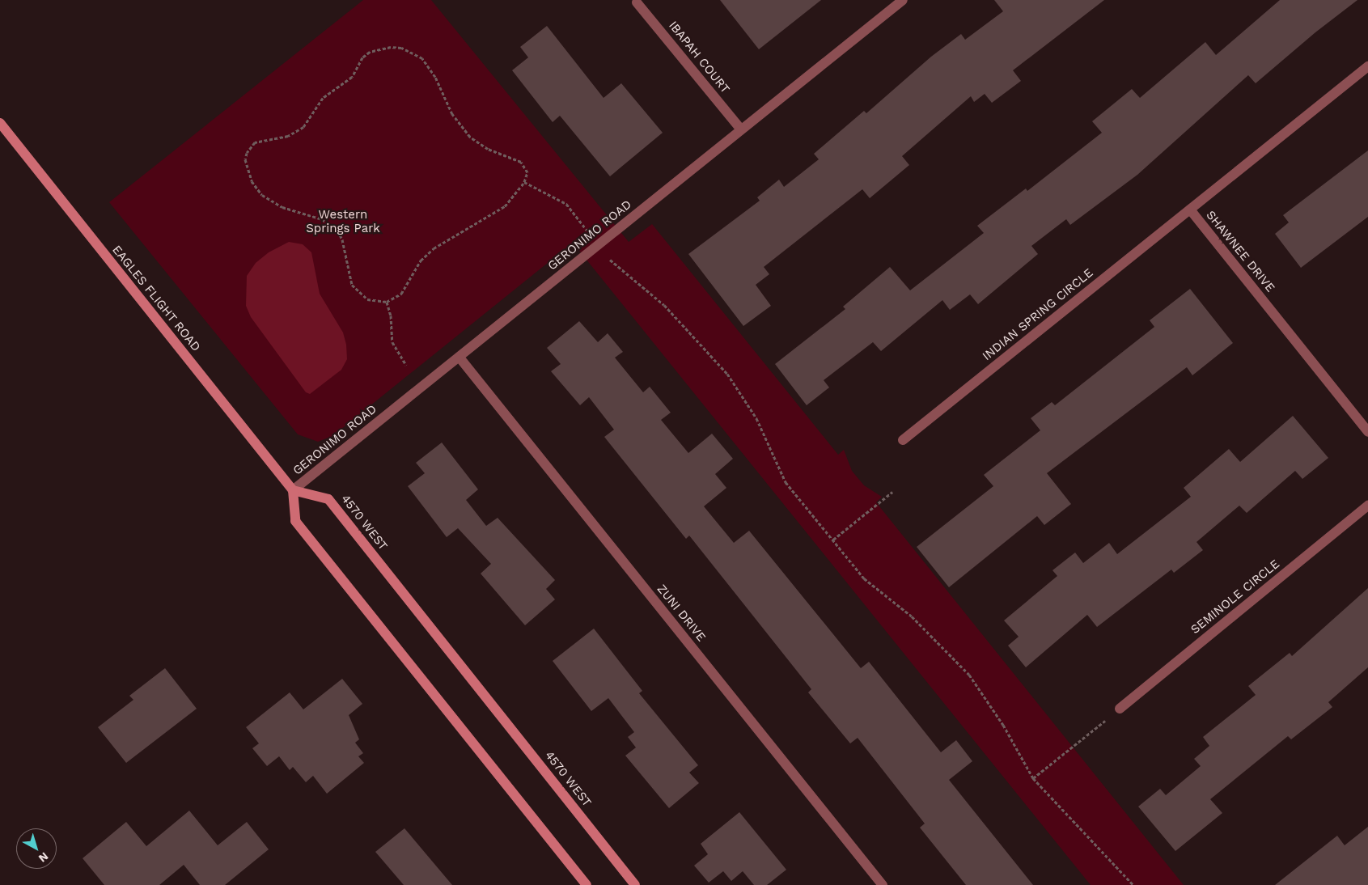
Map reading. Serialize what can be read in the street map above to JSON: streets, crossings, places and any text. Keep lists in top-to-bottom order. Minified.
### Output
{"streets":{"main road":["EAGLES FLIGHT ROAD","4570 WEST"],"street":["IBAPAH COURT","GERONIMO ROAD","SHAWNEE DRIVE","INDIAN SPRING CIRCLE","SEMINOLE CIRCLE","ZUNI DRIVE"]},"crossings":[["IBAPAH COURT","GERONIMO ROAD"],["GERONIMO ROAD","EAGLES FLIGHT ROAD"],["GERONIMO ROAD","4570 WEST"],["GERONIMO ROAD","ZUNI DRIVE"],["SHAWNEE DRIVE","INDIAN SPRING CIRCLE"],["EAGLES FLIGHT ROAD","4570 WEST"]],"parks":["Western Springs Park"],"north":"bottom right"}
